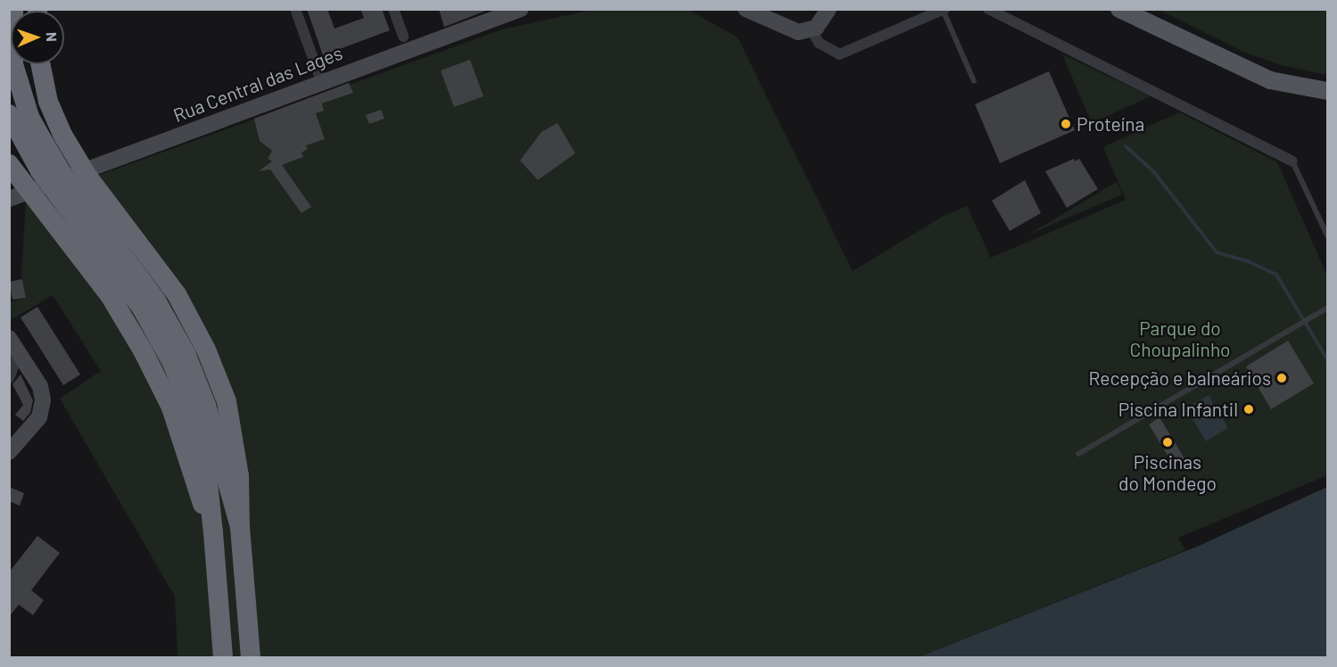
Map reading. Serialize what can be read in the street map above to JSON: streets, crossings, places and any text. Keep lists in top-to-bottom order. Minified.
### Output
{"streets":{"main road":["Rua Central das Lages"]},"parks":["Parque do Choupalinho"],"places":["Proteína","Recepção e balneários","Piscina Infantil","Piscinas do Mondego"],"north":"right"}
